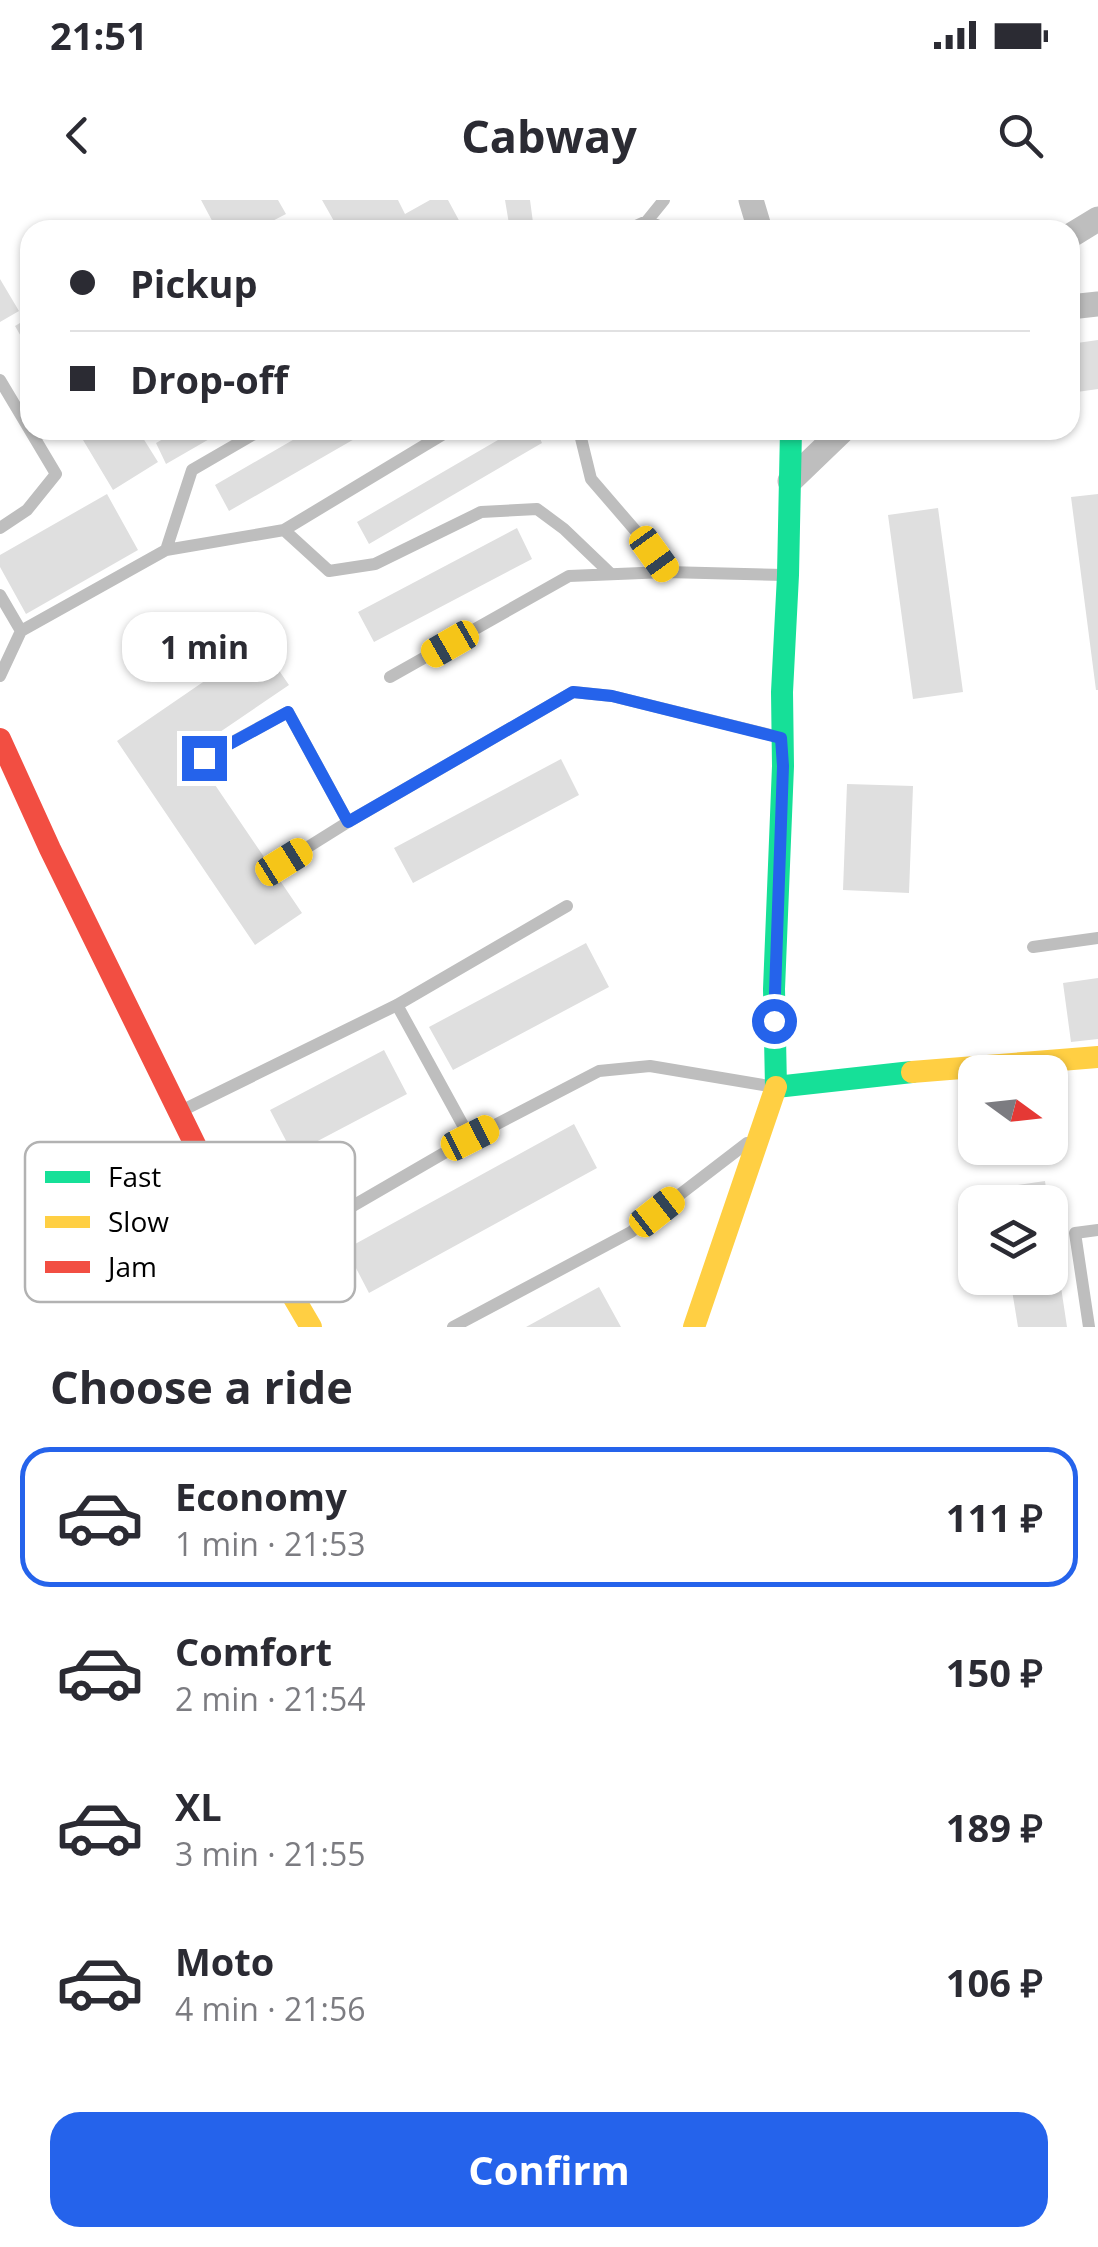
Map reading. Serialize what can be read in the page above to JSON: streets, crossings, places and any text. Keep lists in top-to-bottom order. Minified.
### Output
{"legend":["Fast","Slow","Jam"],"north":"right","page":{"status":"21:51","header":"Cabway","banner":["Pickup","Drop-off"],"bubble":"1 min","heading":"Choose a ride","list":[{"name":"Economy","note":"1 min · 21:53","value":"111 ₽"},{"name":"Comfort","note":"2 min · 21:54","value":"150 ₽"},{"name":"XL","note":"3 min · 21:55","value":"189 ₽"},{"name":"Moto","note":"4 min · 21:56","value":"106 ₽"}],"buttons":"Confirm"}}
